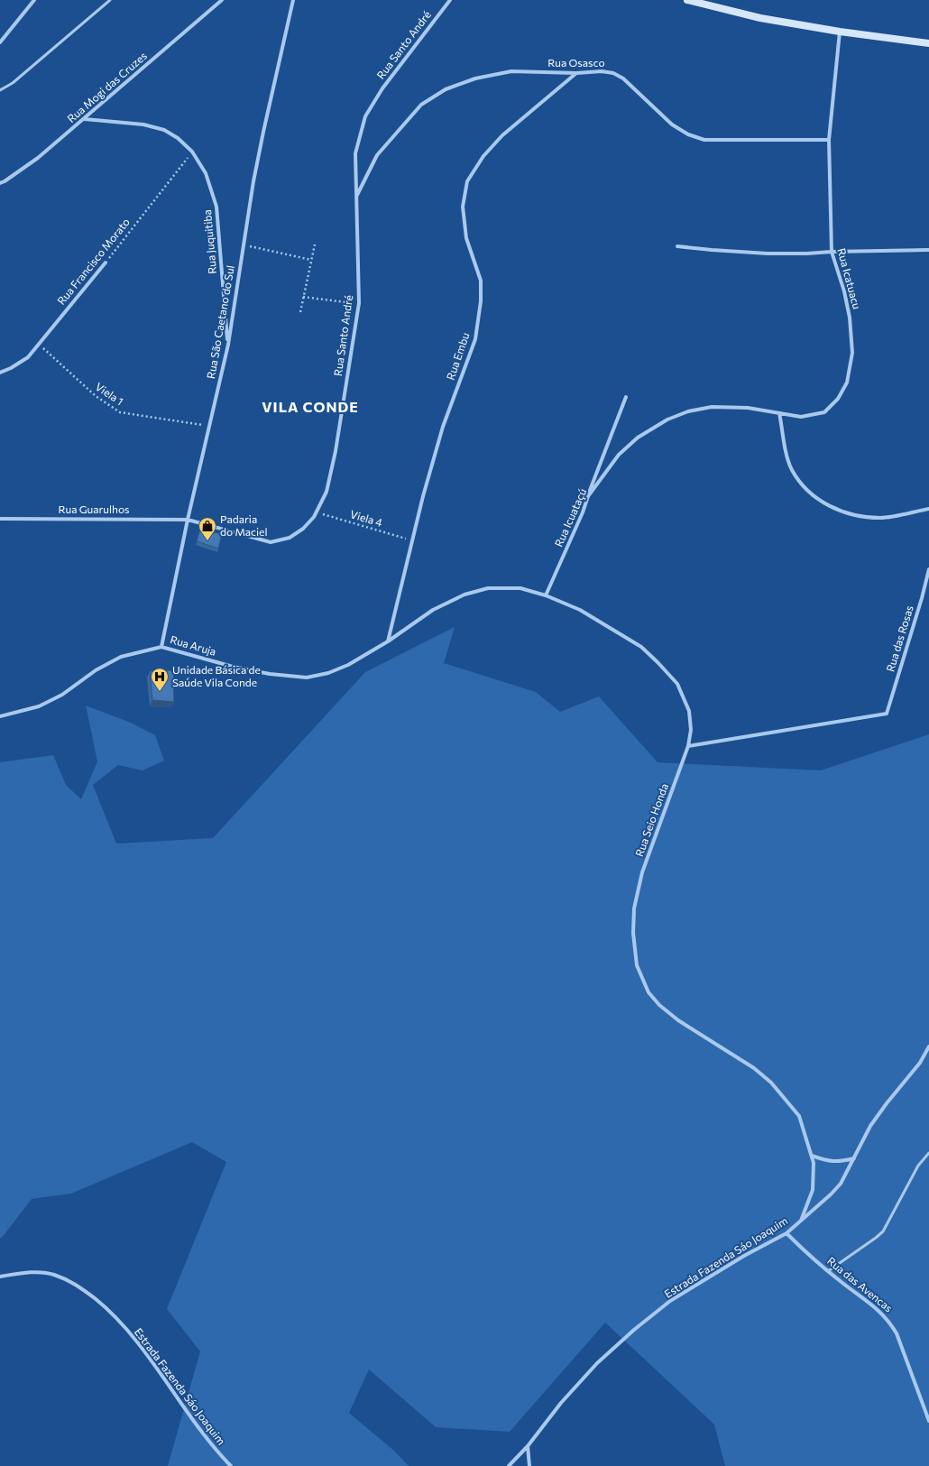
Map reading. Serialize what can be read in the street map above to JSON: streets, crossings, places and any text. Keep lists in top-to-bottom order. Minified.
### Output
{"streets":{"street":["Rua Santo André","Rua Osasco","Rua Mogi das Cruzes","Rua Juquitiba","Rua Francisco Morato","Rua Icatuacu","Rua São Caetano do Sul","Rua Embu","Rua Guarulhos","Rua Icuataçú","Rua das Rosas","Rua Aruja","Rua Seio Honda","Estrada Fazenda Sáo Joaquim","Rua das Avencas"],"path":["Viela 1","Viela 4"]},"crossings":[["Rua Santo André","Rua Osasco"],["Rua Santo André","Rua São Caetano do Sul"],["Rua Santo André","Rua Guarulhos"],["Rua Santo André","Viela 4"],["Rua Osasco","Rua Icatuacu"],["Rua Osasco","Rua Embu"],["Rua Mogi das Cruzes","Rua Juquitiba"],["Rua Juquitiba","Rua Francisco Morato"],["Rua Juquitiba","Rua São Caetano do Sul"],["Rua Francisco Morato","Viela 1"],["Rua Icatuacu","Rua Icuataçú"],["Rua São Caetano do Sul","Viela 1"],["Rua São Caetano do Sul","Rua Guarulhos"],["Rua São Caetano do Sul","Rua Aruja"],["Rua Embu","Viela 4"],["Rua Embu","Rua Aruja"],["Rua Embu","Rua Seio Honda"],["Rua Icuataçú","Rua Seio Honda"],["Rua das Rosas","Rua Seio Honda"],["Rua Aruja","Rua Seio Honda"],["Rua Seio Honda","Estrada Fazenda Sáo Joaquim"],["Estrada Fazenda Sáo Joaquim","Rua das Avencas"]],"districts":["VILA CONDE"],"places":{"shop":["Padaria do Maciel"],"hospital":["Unidade Básica de Saúde Vila Conde"]}}
